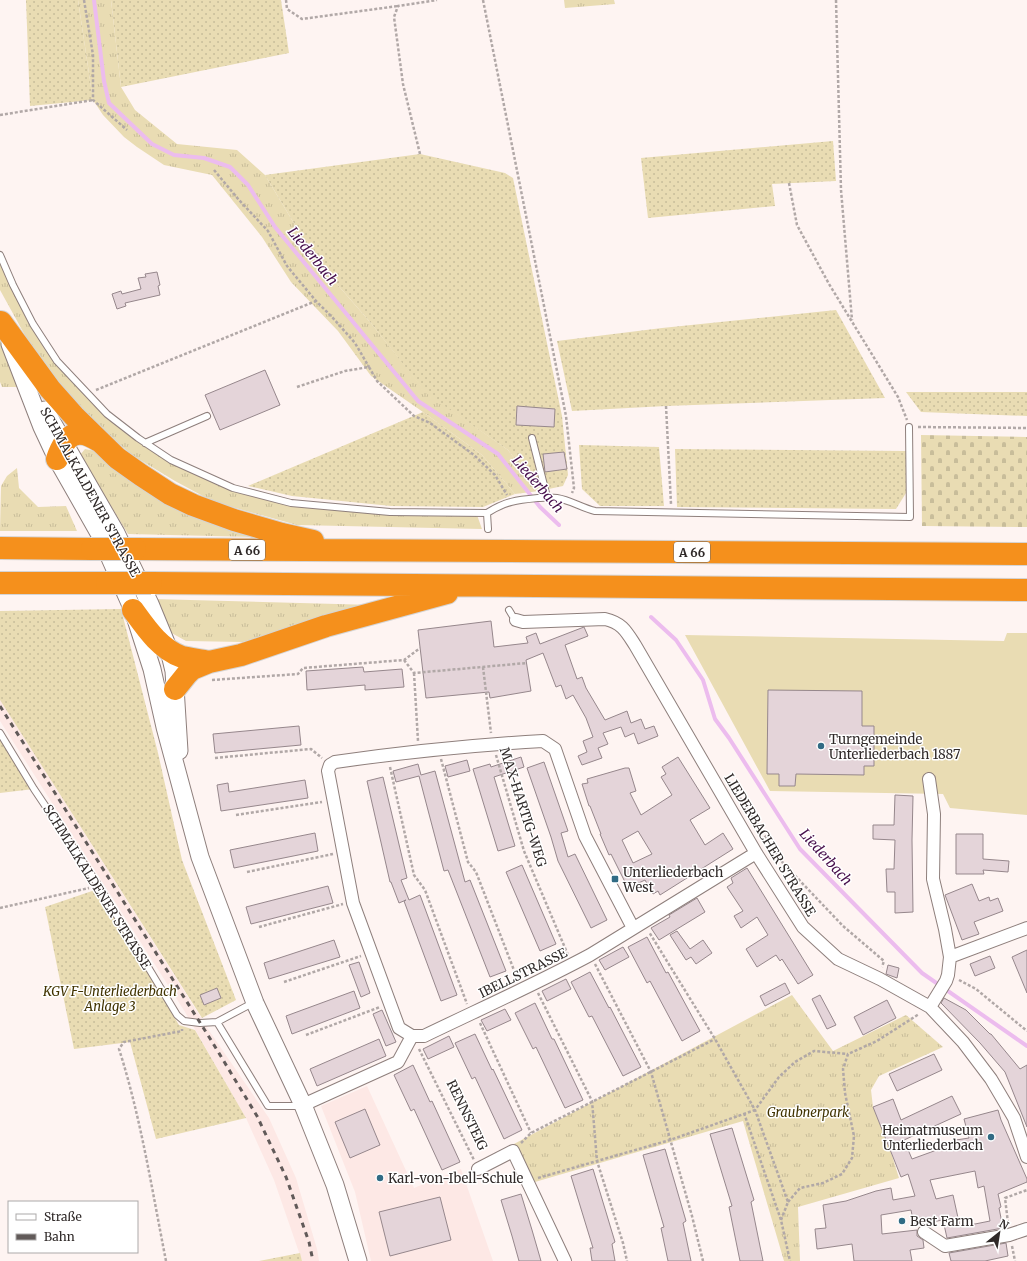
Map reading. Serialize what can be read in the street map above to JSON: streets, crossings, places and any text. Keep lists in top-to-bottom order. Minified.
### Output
{"streets":{"highway":["A 66"],"main road":["SCHMALKALDENER STRASSE"],"street":["LIEDERBACHER STRASSE","IBELLSTRASSE","RENNSTEIG"],"path":["MAX-HARTIG-WEG"]},"crossings":[["MAX-HARTIG-WEG","IBELLSTRASSE"],["LIEDERBACHER STRASSE","IBELLSTRASSE"],["IBELLSTRASSE","RENNSTEIG"]],"water":["Liederbach"],"parks":["KGV F-Unterliederbach Anlage 3","Graubnerpark"],"places":{"other":["Turngemeinde Unterliederbach 1887","Heimatmuseum Unterliederbach","Karl-von-Ibell-Schule","Best Farm"],"transit":["Unterliederbach West"]},"legend":["Straße","Bahn"],"north":"top right"}
